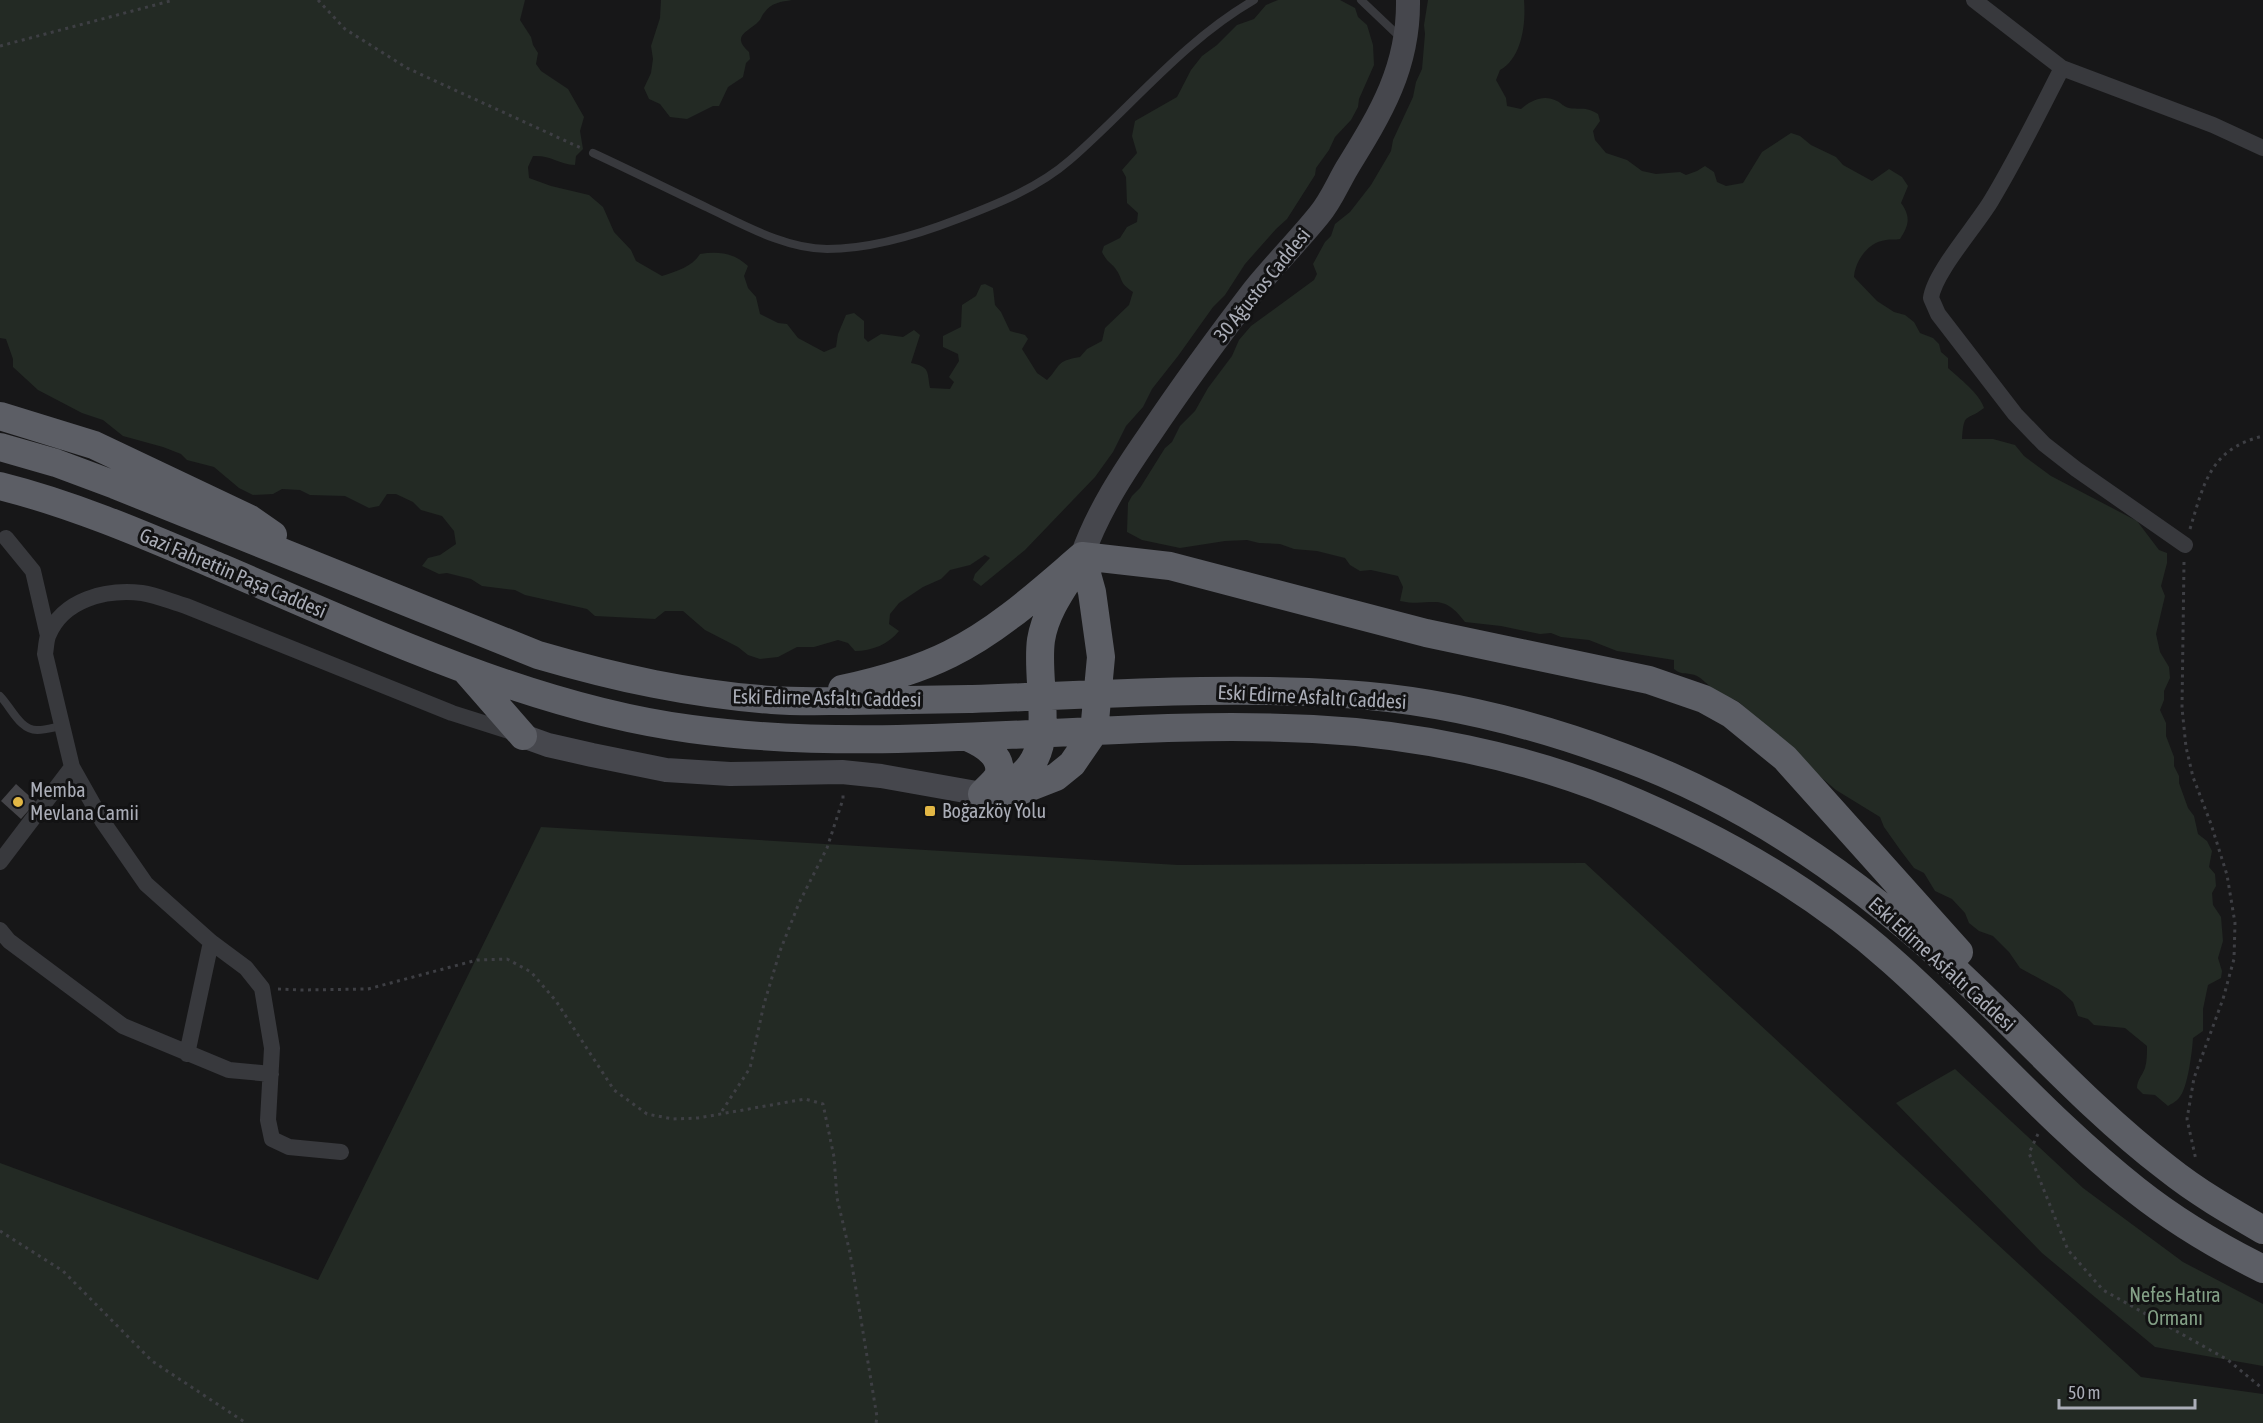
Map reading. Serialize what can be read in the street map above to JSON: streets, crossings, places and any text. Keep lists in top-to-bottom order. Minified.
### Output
{"streets":{"highway":["Gazi Fahrettin Paşa Caddesi","Eski Edirne Asfaltı Caddesi"],"main road":["30 Ağustos Caddesi"]},"crossings":[["Gazi Fahrettin Paşa Caddesi","Eski Edirne Asfaltı Caddesi"]],"parks":["Nefes Hatıra Ormanı"],"places":{"other":["Memba Mevlana Camii"],"transit":["Boğazköy Yolu"]},"scale_bar":"50 m"}
